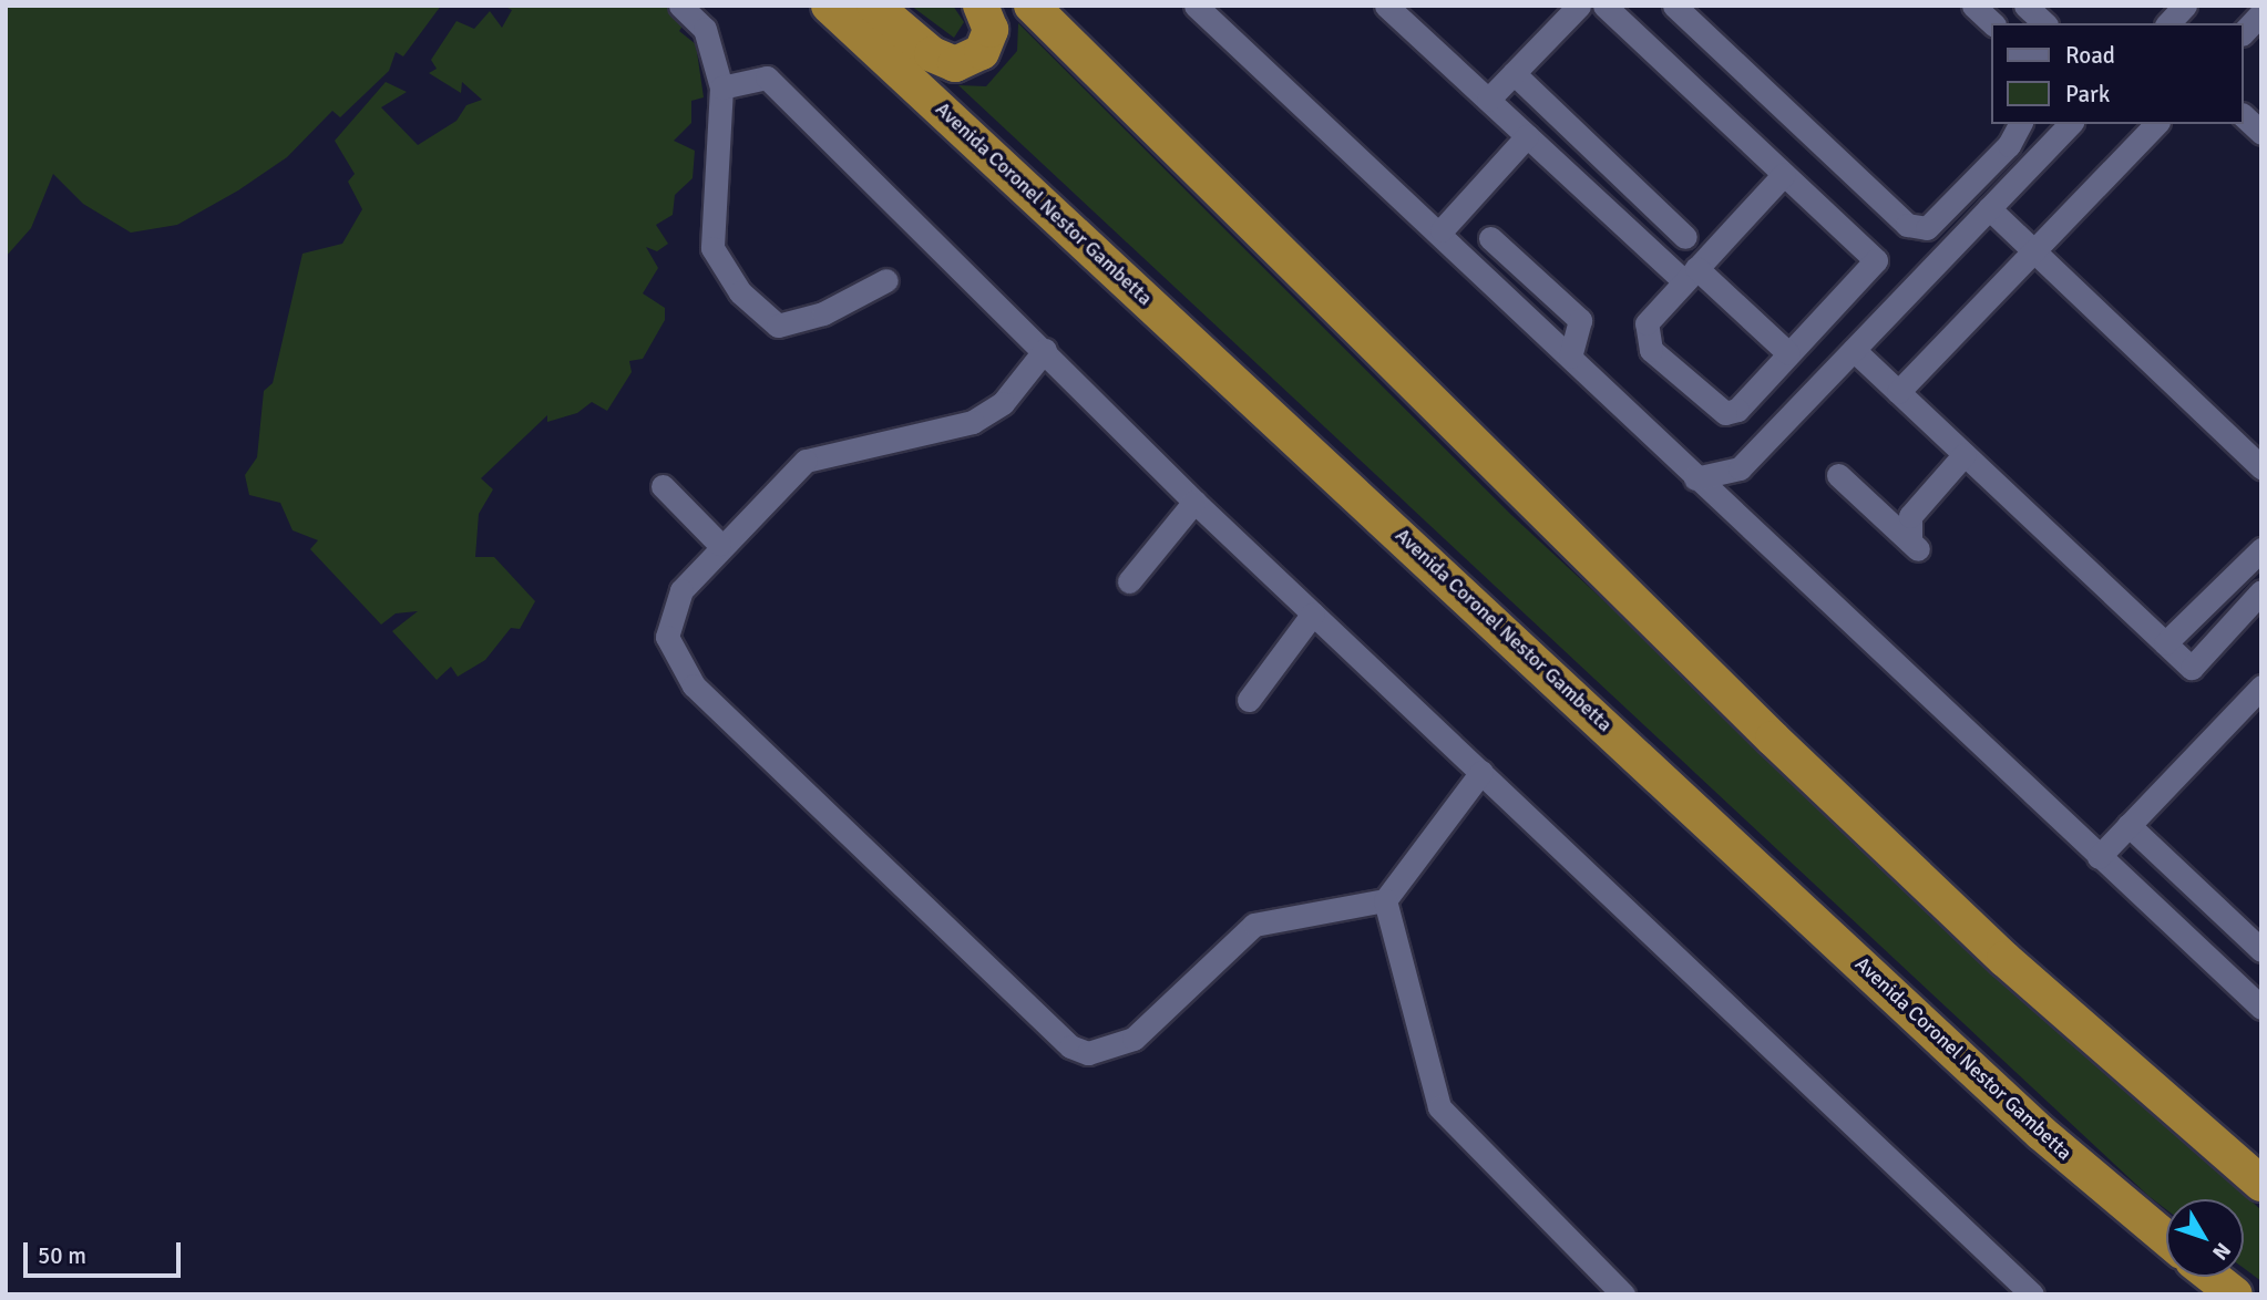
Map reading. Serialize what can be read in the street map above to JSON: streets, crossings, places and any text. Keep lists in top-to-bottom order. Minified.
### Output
{"streets":{"highway":["Avenida Coronel Nestor Gambetta"]},"legend":["Road","Park"],"scale_bar":"50 m","north":"bottom right"}
